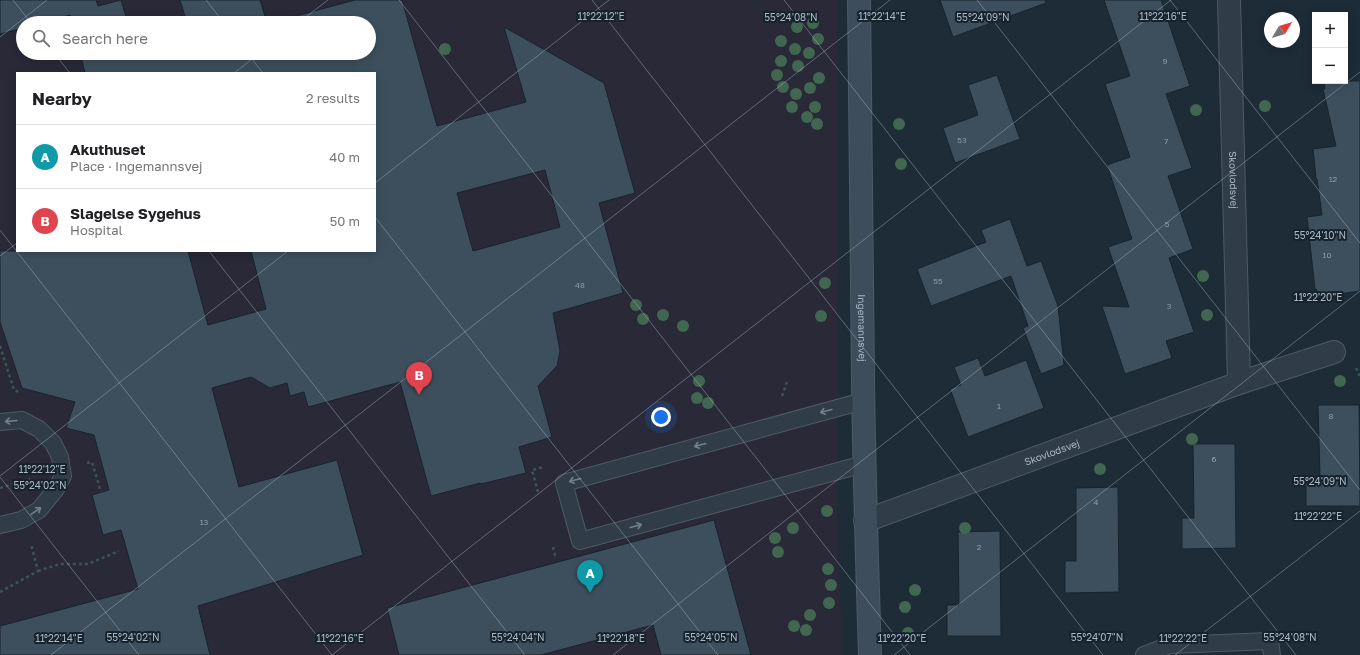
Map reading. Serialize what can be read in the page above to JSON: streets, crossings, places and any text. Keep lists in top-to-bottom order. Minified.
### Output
{"streets":{"street":["Skovlodsvej","Ingemannsvej"]},"crossings":[["Skovlodsvej","Ingemannsvej"]],"house_numbers":["9","53","7","12","5","10","55","48","3","1","8","6","4","13","2"],"north":"top right","page":{"map_buttons":["+","−"],"search":"Search here","heading":["Nearby","2 results"],"list":[{"mark":"A","name":"Akuthuset","note":"Place · Ingemannsvej","value":"40 m"},{"mark":"B","name":"Slagelse Sygehus","note":"Hospital","value":"50 m"}],"pins":["B","A"]},"coordinates":["11°22'12\"E","11°22'14\"E","11°22'16\"E","55°24'08\"N","55°24'09\"N","55°24'10\"N","11°22'20\"E","55°24'02\"N","11°22'22\"E","55°24'04\"N","55°24'05\"N","55°24'07\"N","11°22'18\"E"]}
